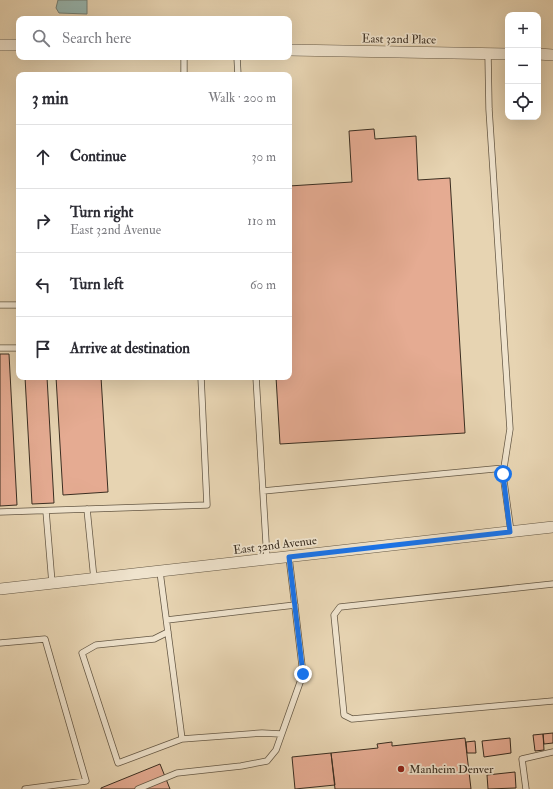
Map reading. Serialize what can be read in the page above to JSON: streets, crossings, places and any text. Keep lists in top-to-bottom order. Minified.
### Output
{"streets":{"street":["East 32nd Place","East 32nd Avenue"]},"places":["Manheim Denver"],"page":{"map_buttons":["+","−"],"search":"Search here","heading":["3 min","Walk · 200 m"],"list":[["Continue","30 m"],["Turn right","East 32nd Avenue","110 m"],["Turn left","60 m"],"Arrive at destination"]}}
